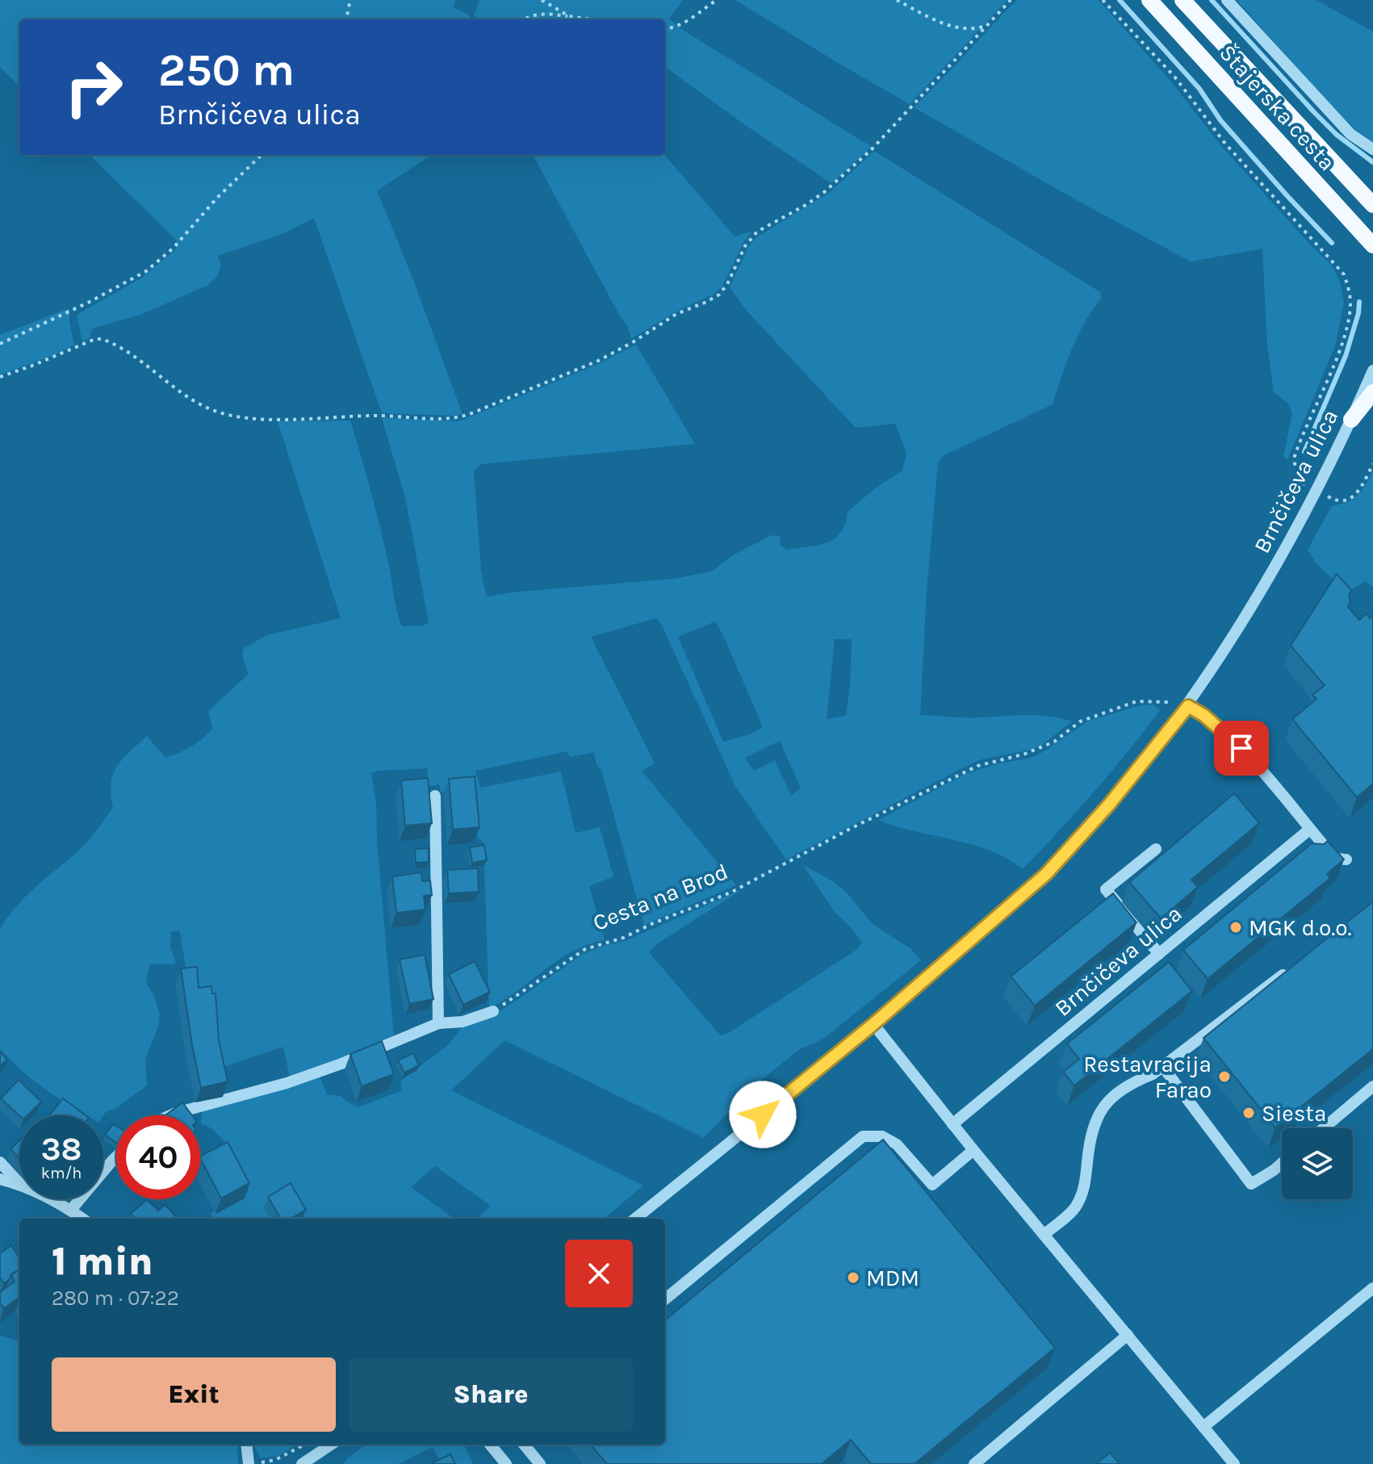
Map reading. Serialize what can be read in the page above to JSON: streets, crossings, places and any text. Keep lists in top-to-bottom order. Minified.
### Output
{"streets":{"main road":["Štajerska cesta"],"street":["Brnčičeva ulica"],"path":["Cesta na Brod"]},"places":["MGK d.o.o.","Restavracija Farao","Siesta","MDM"],"page":{"turn":["250 m","Brnčičeva ulica"],"speed":"38 km/h","limit":"40","heading":["1 min","280 m · 07:22"],"buttons":["Exit","Share"]}}
